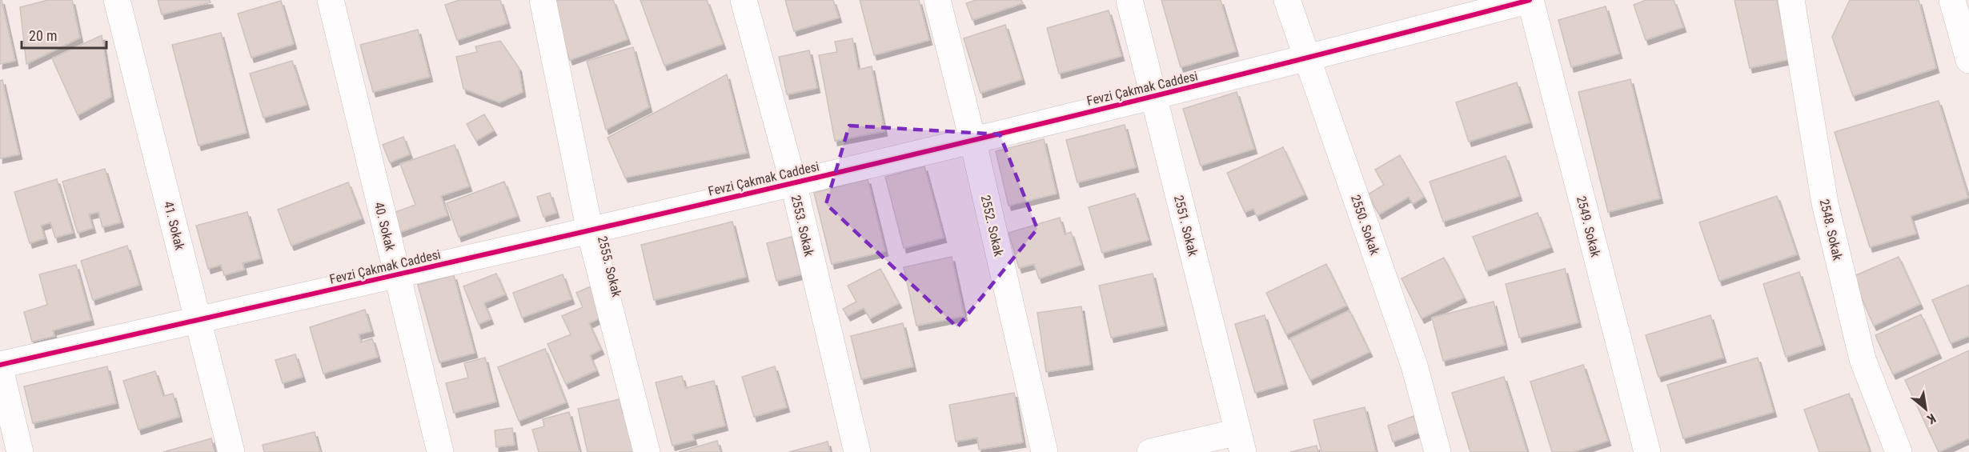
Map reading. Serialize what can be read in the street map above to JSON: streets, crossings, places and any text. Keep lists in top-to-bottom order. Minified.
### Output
{"streets":{"street":["Fevzi Çakmak Caddesi","2550. Sokak","41. Sokak","2553. Sokak","2552. Sokak","2551. Sokak","40. Sokak","2549. Sokak","2548. Sokak","2555. Sokak"]},"crossings":[["Fevzi Çakmak Caddesi","2550. Sokak"],["Fevzi Çakmak Caddesi","41. Sokak"],["Fevzi Çakmak Caddesi","2553. Sokak"],["Fevzi Çakmak Caddesi","2552. Sokak"],["Fevzi Çakmak Caddesi","2551. Sokak"],["Fevzi Çakmak Caddesi","40. Sokak"],["Fevzi Çakmak Caddesi","2549. Sokak"],["Fevzi Çakmak Caddesi","2555. Sokak"]],"scale_bar":"20 m","north":"bottom right"}
